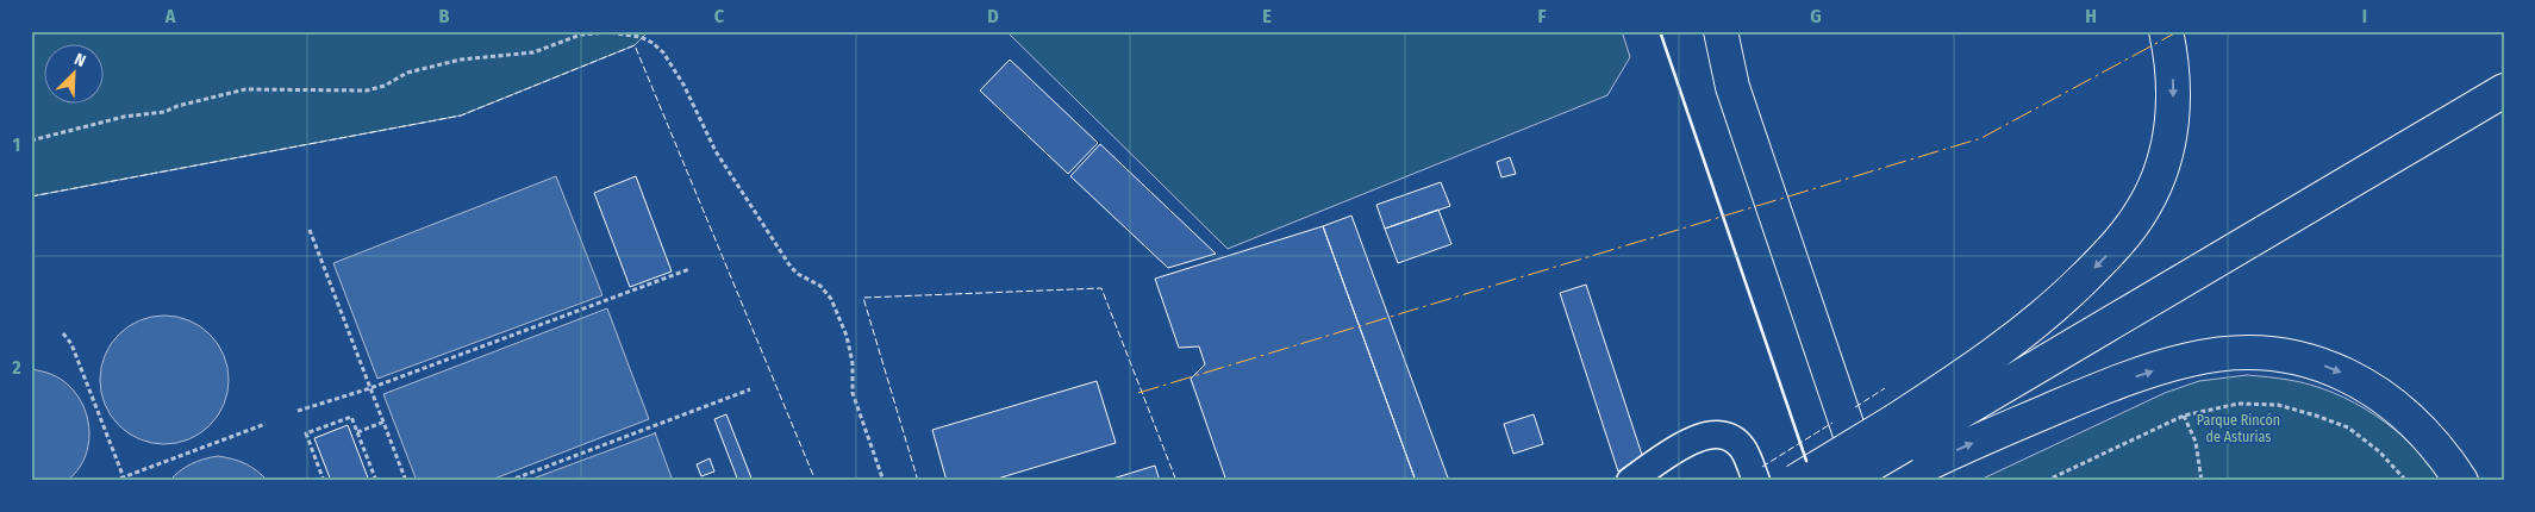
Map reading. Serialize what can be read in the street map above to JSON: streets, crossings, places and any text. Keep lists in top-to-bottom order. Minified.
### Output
{"parks":["Parque Rincón de Asturias"],"north":"top right","grid":{"columns":["A","B","C","D","E","F","G","H","I"],"rows":["1","2"]}}
